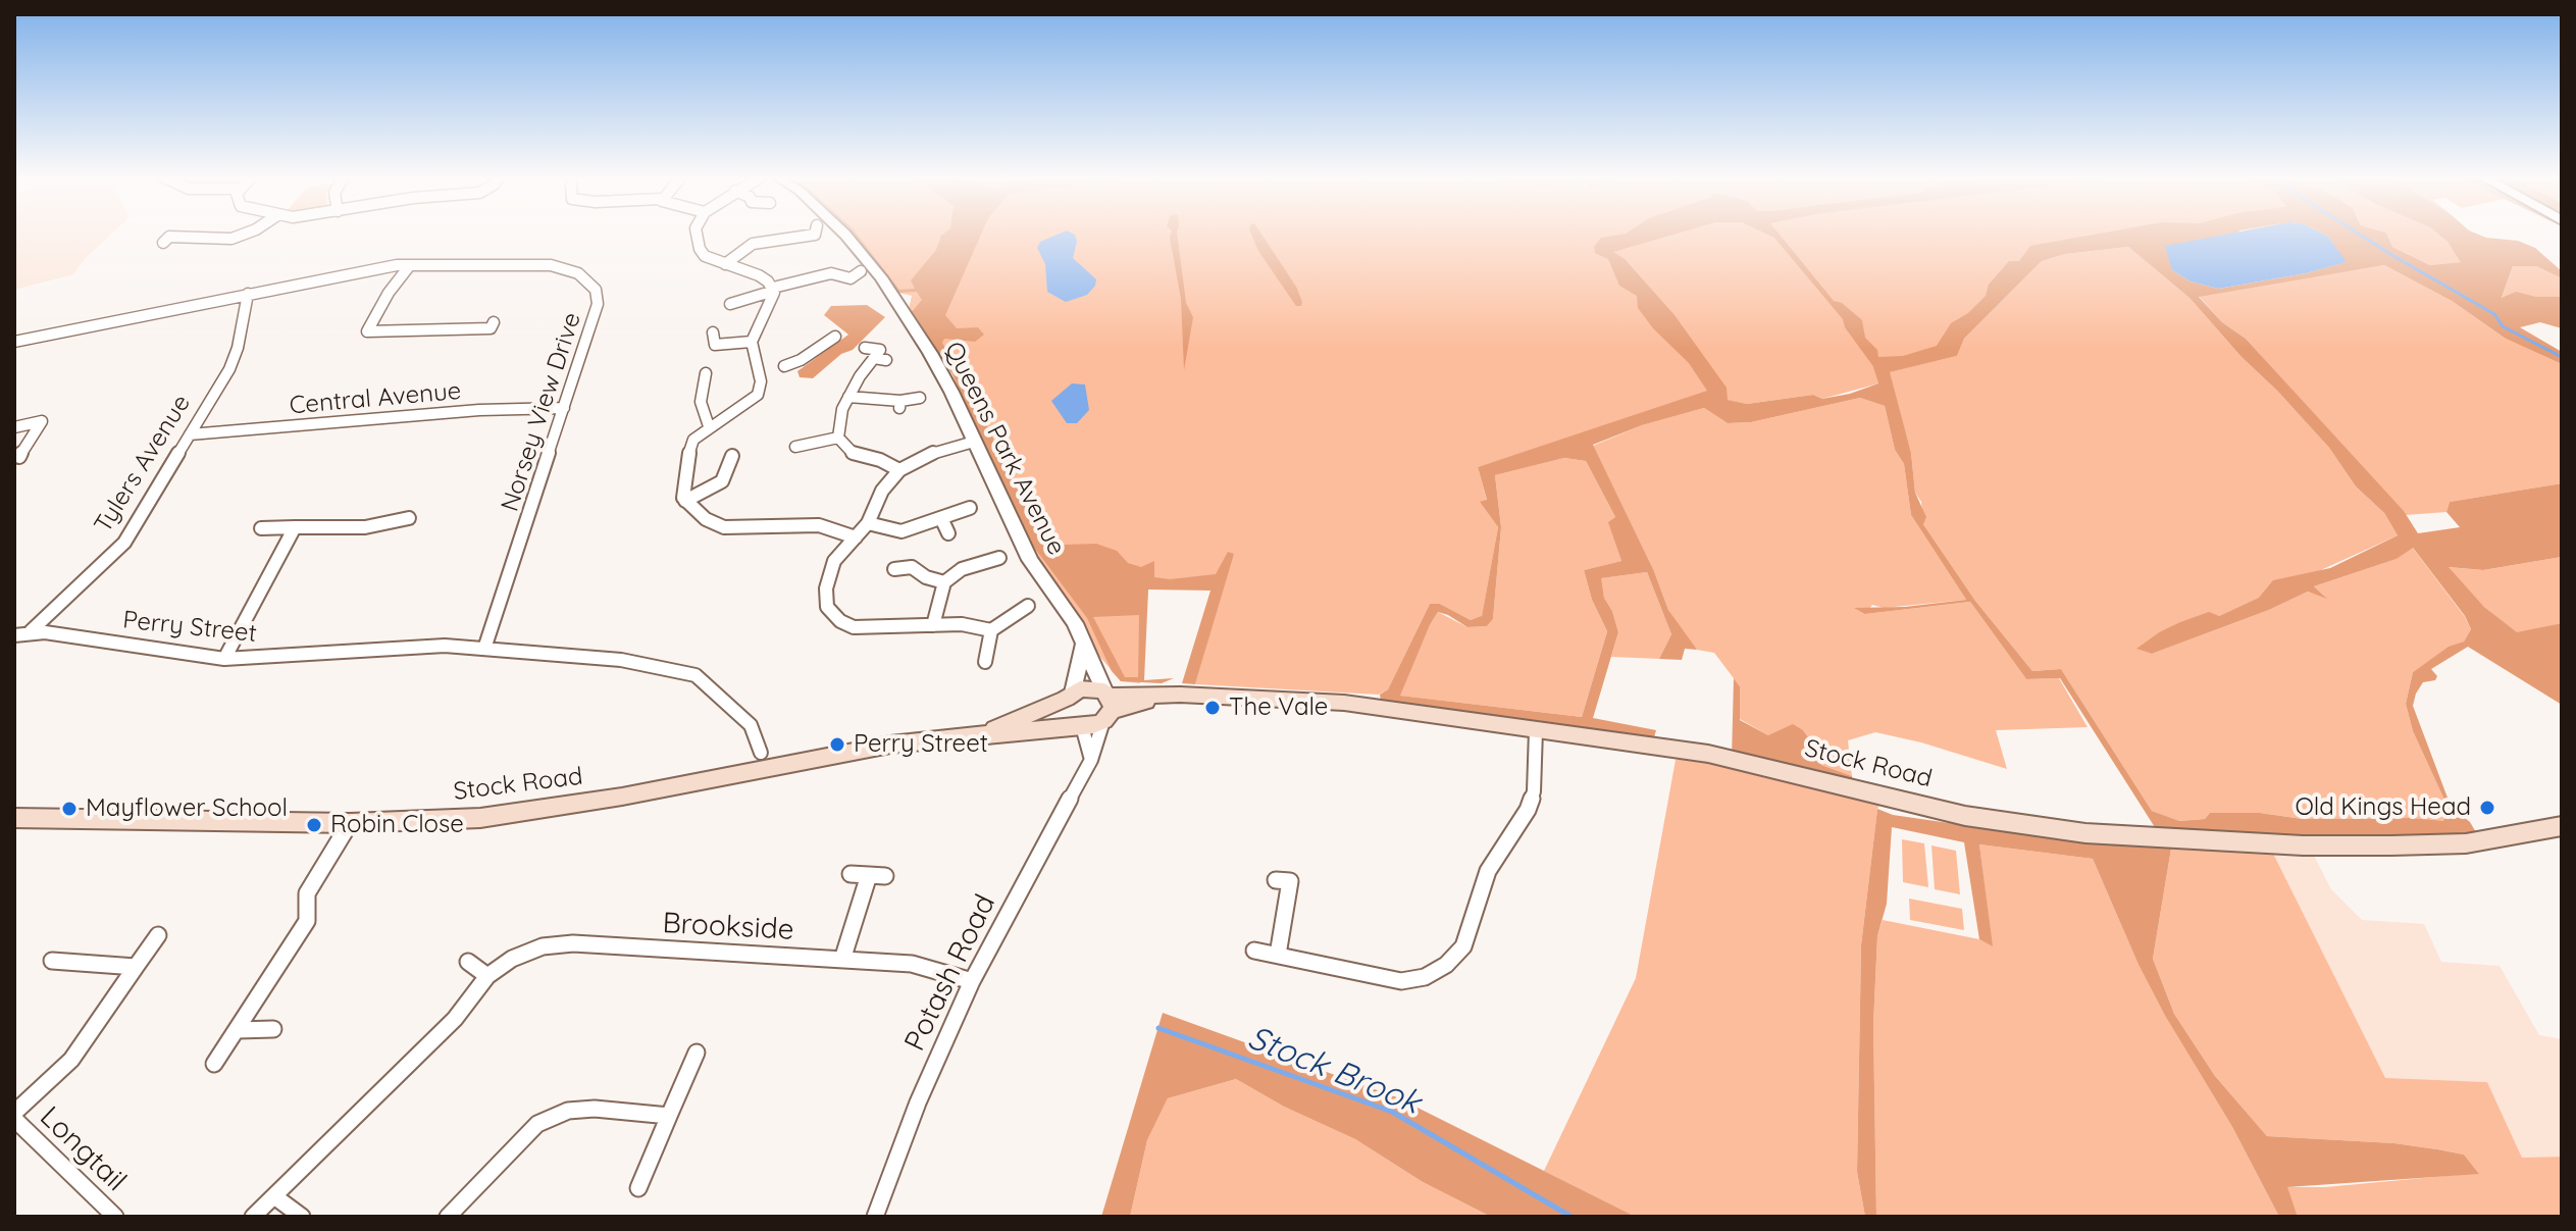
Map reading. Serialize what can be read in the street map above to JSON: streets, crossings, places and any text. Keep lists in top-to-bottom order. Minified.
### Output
{"streets":{"main road":["Stock Road"],"street":["Central Avenue","Norsey View Drive","Queens Park Avenue","Tylers Avenue","Perry Street","Brookside","Potash Road","Longtail"]},"crossings":[["Central Avenue","Norsey View Drive"],["Central Avenue","Tylers Avenue"],["Norsey View Drive","Tylers Avenue"],["Norsey View Drive","Perry Street"],["Queens Park Avenue","Stock Road"],["Queens Park Avenue","Potash Road"],["Tylers Avenue","Perry Street"],["Stock Road","Potash Road"],["Brookside","Potash Road"]],"water":["Stock Brook"],"places":["The Vale","Perry Street","Old Kings Head","Mayflower School","Robin Close"]}
